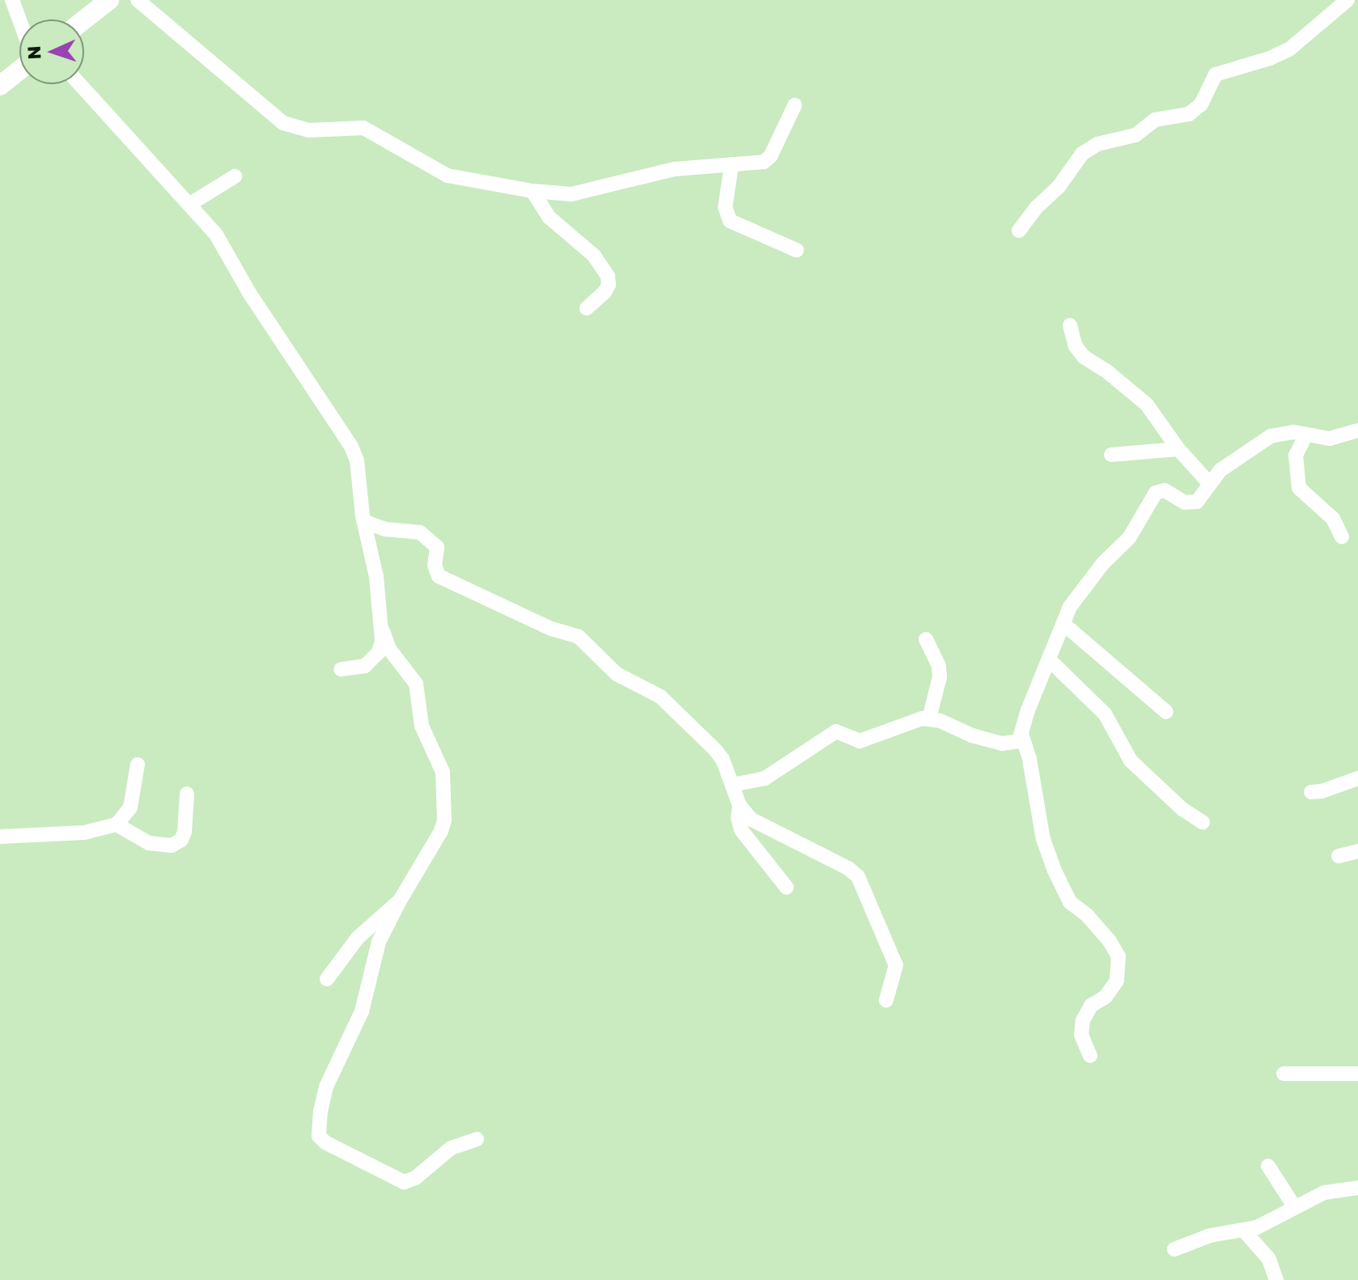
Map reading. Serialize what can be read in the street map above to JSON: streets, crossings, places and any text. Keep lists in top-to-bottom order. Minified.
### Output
{"north":"left"}
